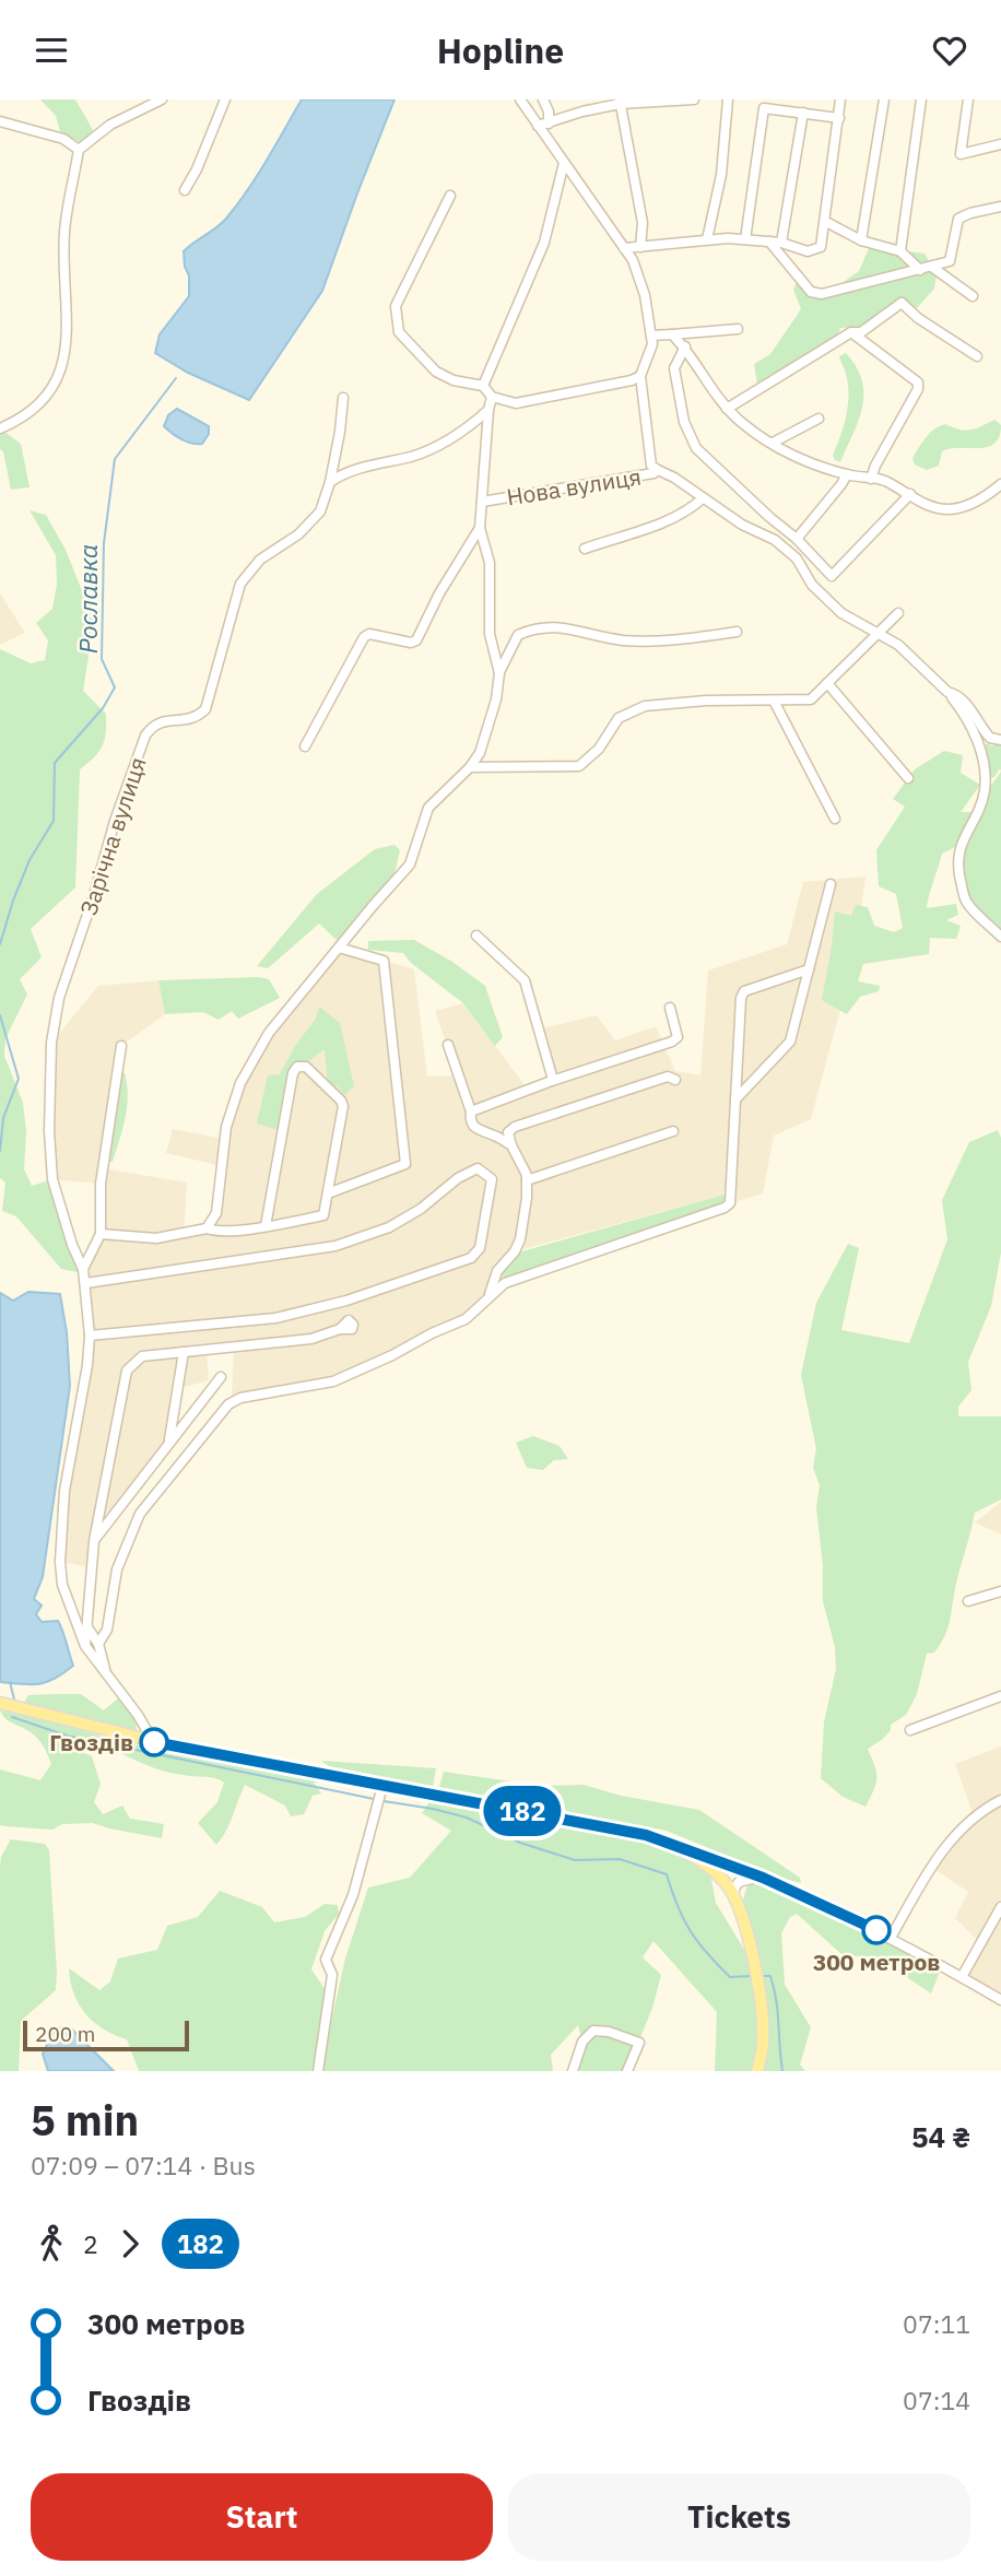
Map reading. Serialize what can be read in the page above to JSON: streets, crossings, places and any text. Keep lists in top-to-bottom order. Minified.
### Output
{"streets":{"street":["Нова вулиця","Зарічна вулиця"]},"water":["Рославка"],"places":["Гвоздів","300 метров"],"lines":["bus line 182"],"scale_bar":"200 m","page":{"header":"Hopline","on_map":"182","scale":"200 m","heading":["5 min","07:09 – 07:14 · Bus","54 ₴"],"legs":["2","182"],"list":[{"name":"300 метров","value":"07:11"},{"name":"Гвоздів","value":"07:14"}],"buttons":["Start","Tickets"]}}
